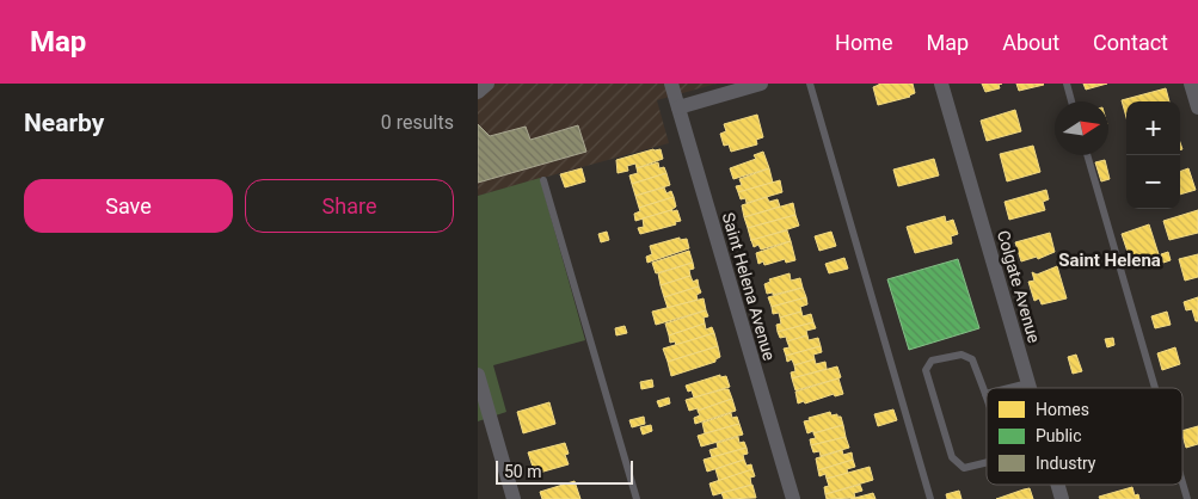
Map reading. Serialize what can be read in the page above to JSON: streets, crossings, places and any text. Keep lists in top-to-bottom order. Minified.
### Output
{"streets":{"street":["Saint Helena Avenue","Colgate Avenue"]},"districts":["Saint Helena"],"legend":["Homes","Public","Industry"],"scale_bar":"50 m","north":"right","page":{"header":"Map","nav":["Home","Map","About","Contact"],"heading":["Nearby","0 results"],"map_buttons":["+","−"],"buttons":["Save","Share"],"scale":"50 m"}}
